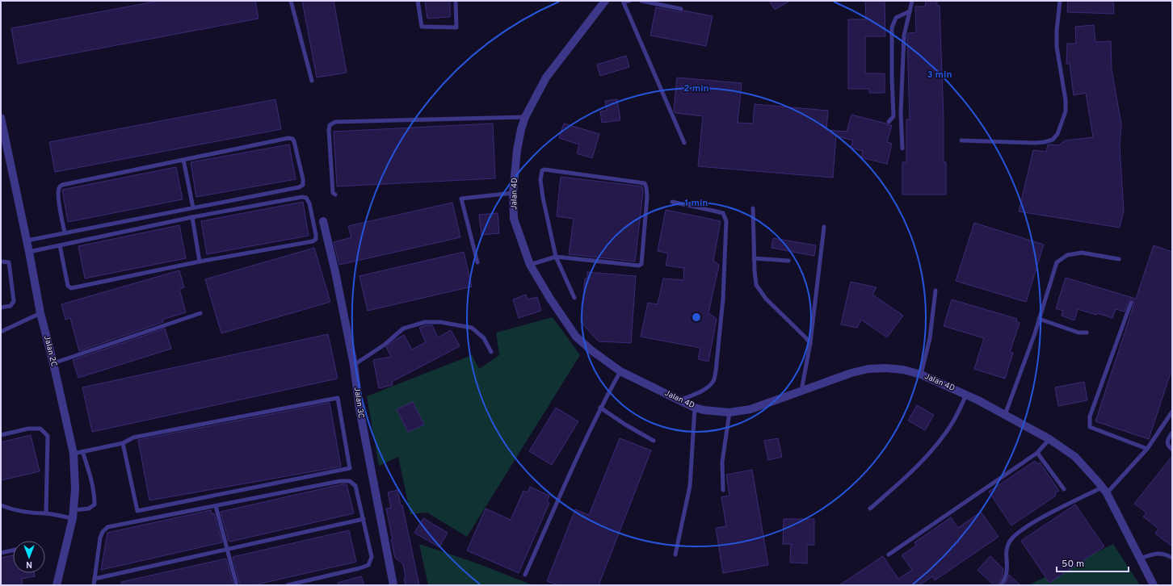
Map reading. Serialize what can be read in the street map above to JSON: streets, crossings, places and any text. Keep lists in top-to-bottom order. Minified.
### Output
{"streets":{"street":["Jalan 4D","Jalan 2C","Jalan 3C"]},"scale_bar":"50 m","north":"bottom","rings":["3 min","2 min","1 min"]}
